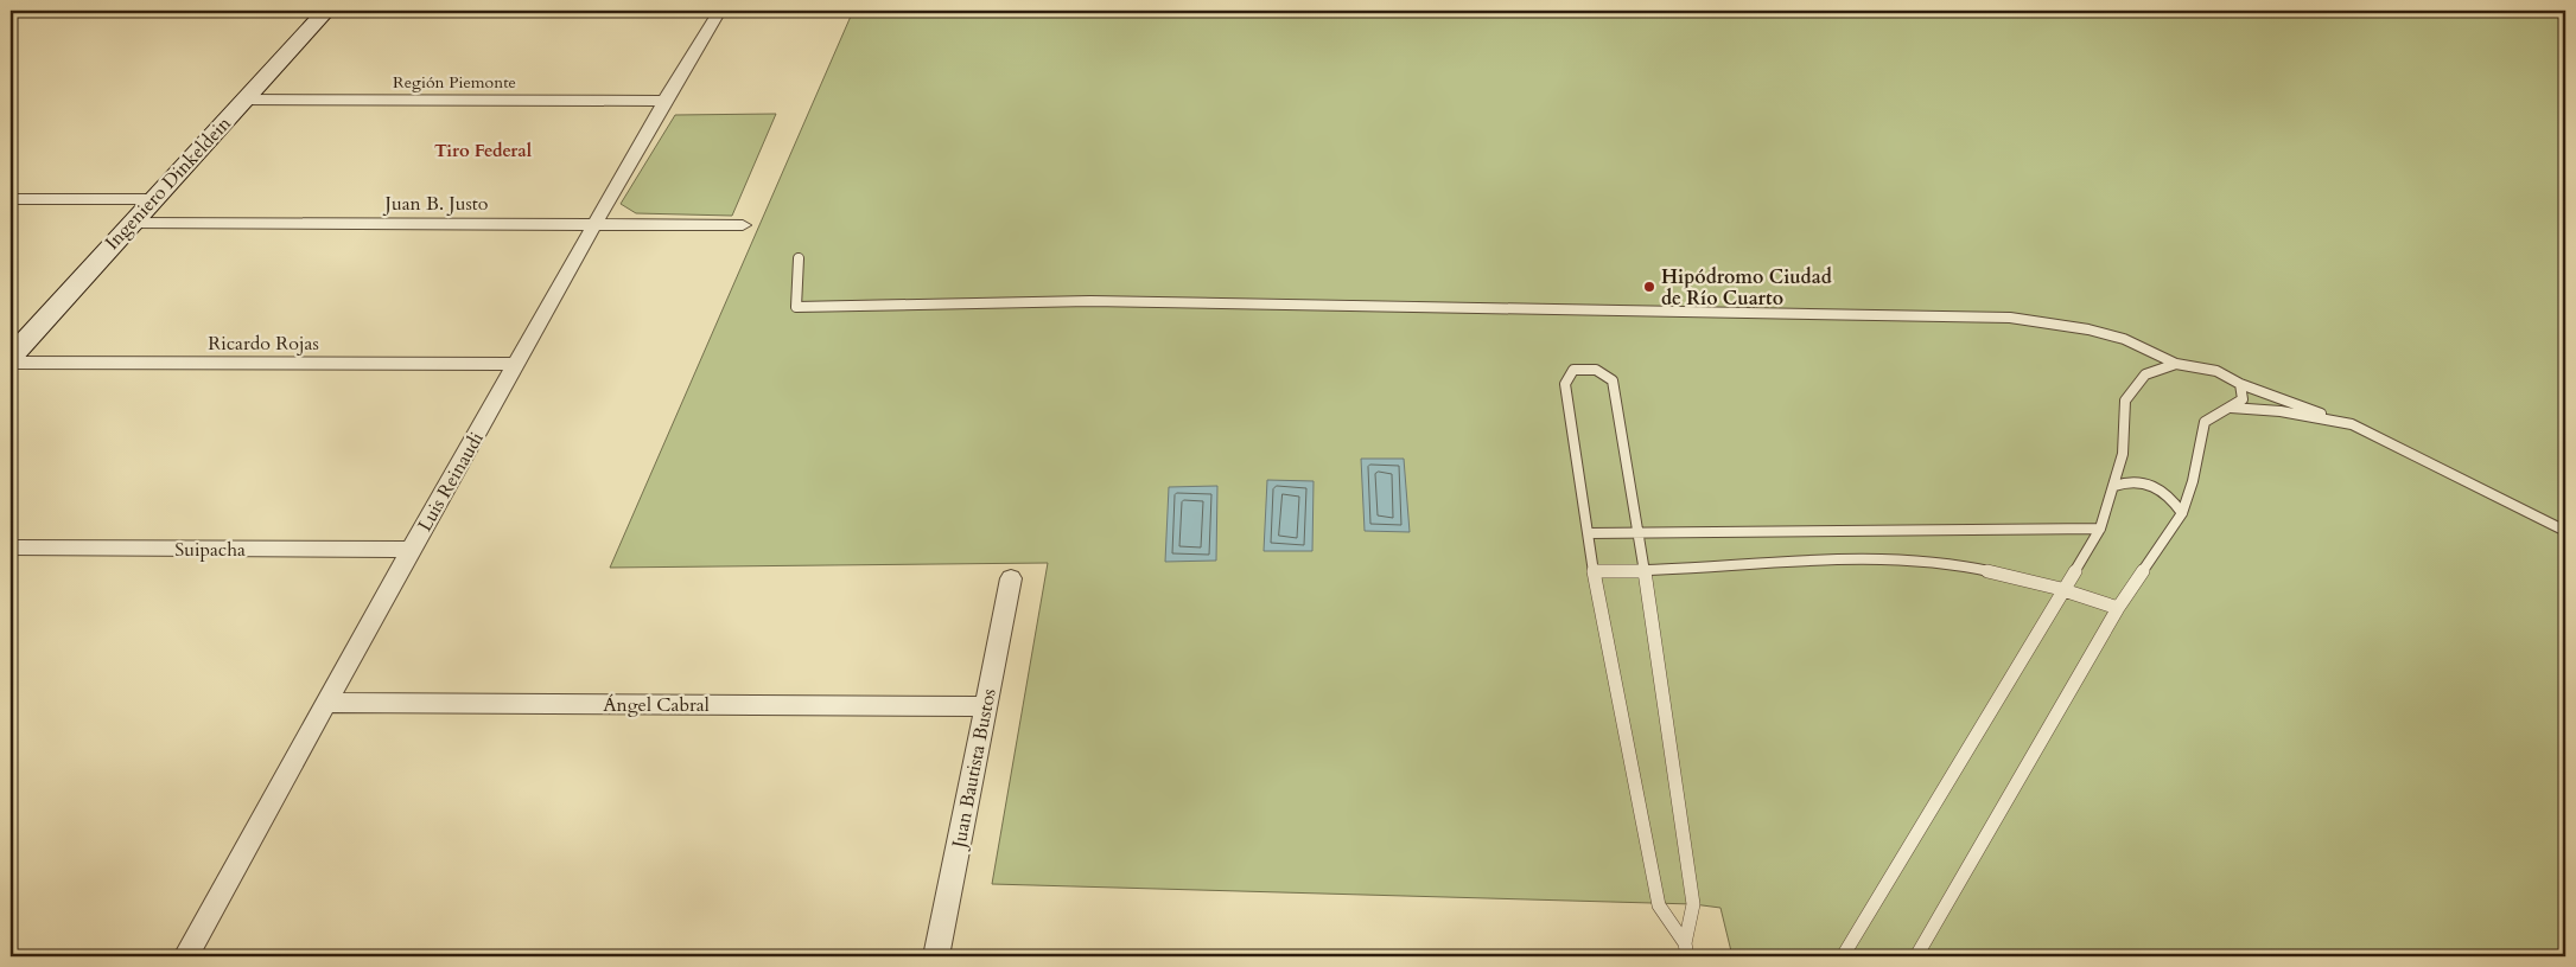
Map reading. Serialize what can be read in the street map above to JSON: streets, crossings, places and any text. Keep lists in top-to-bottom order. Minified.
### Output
{"streets":{"main road":["Ingeniero Dinkeldein"],"street":["Región Piemonte","Juan B. Justo","Ricardo Rojas","Luis Reinaudi","Suipacha","Ángel Cabral","Juan Bautista Bustos"]},"crossings":[["Región Piemonte","Ingeniero Dinkeldein"],["Región Piemonte","Luis Reinaudi"],["Ingeniero Dinkeldein","Juan B. Justo"],["Juan B. Justo","Luis Reinaudi"],["Ricardo Rojas","Luis Reinaudi"],["Luis Reinaudi","Suipacha"],["Luis Reinaudi","Ángel Cabral"],["Ángel Cabral","Juan Bautista Bustos"]],"districts":["Tiro Federal"],"places":["Hipódromo Ciudad de Río Cuarto"]}
